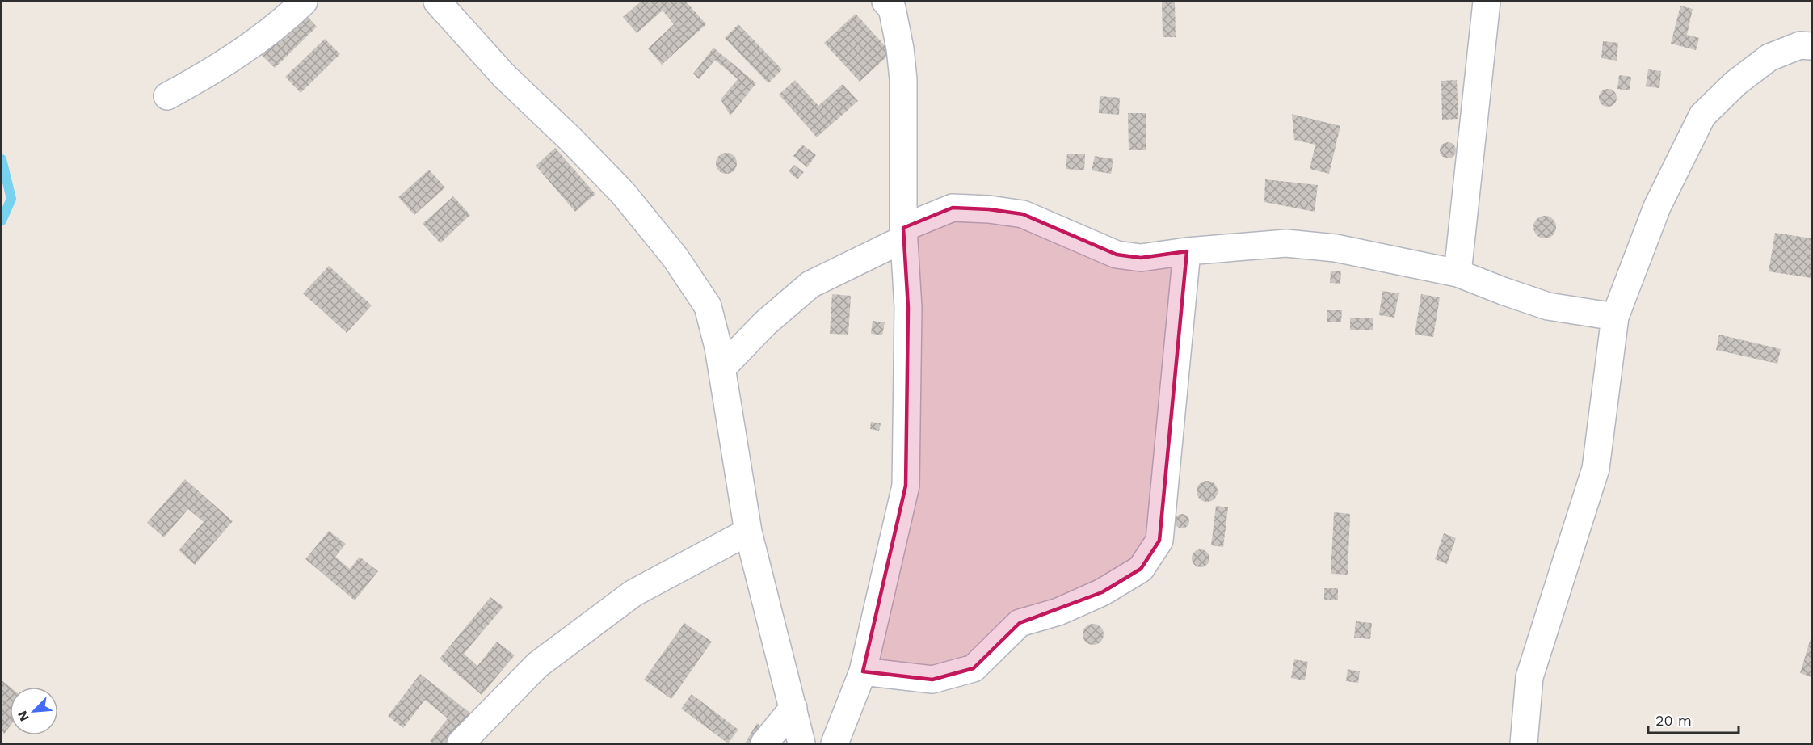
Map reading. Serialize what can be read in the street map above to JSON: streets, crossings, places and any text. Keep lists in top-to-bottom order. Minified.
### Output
{"scale_bar":"20 m","north":"bottom left"}
